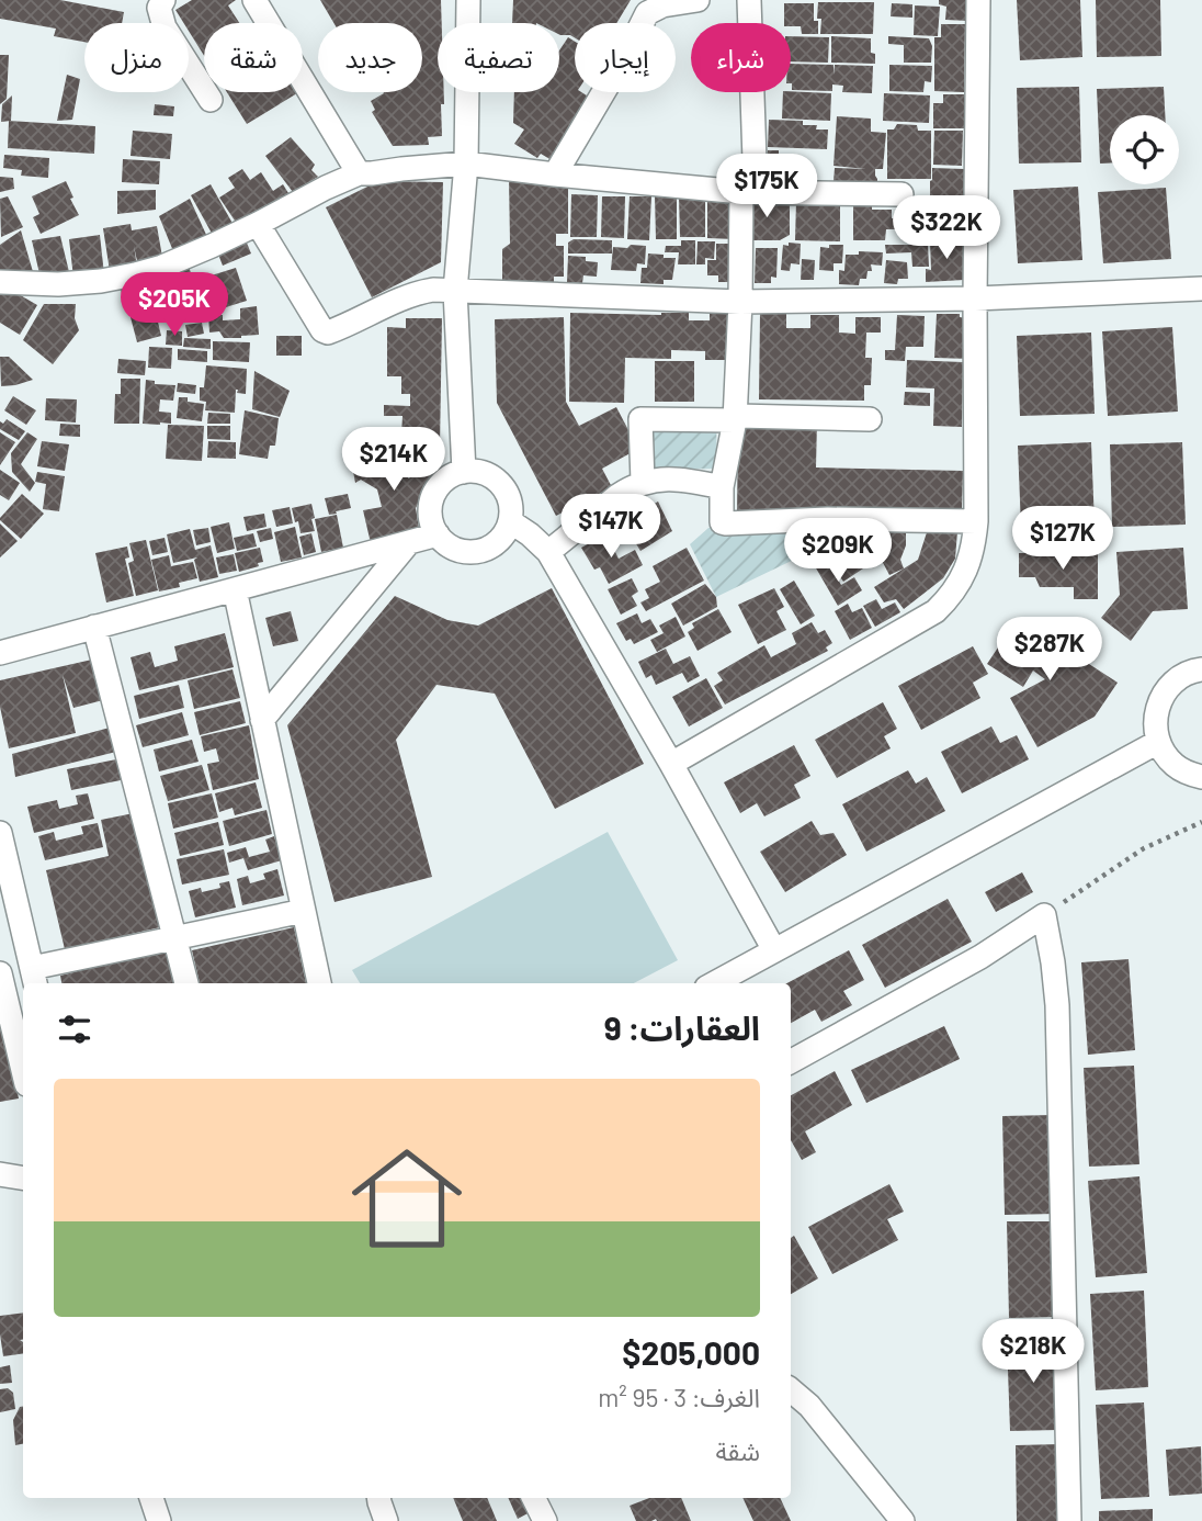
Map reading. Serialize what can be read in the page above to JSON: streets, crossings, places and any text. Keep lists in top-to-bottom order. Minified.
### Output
{"page":{"chip":["شراء","إيجار","تصفية","جديد","شقة","منزل"],"price":["$175K","$322K","$205K","$214K","$147K","$127K","$209K","$287K","$218K"],"heading":"العقارات: 9","list":[{"name":"$205,000","note":"الغرف: 3 · 95 m² · شقة"}]}}
